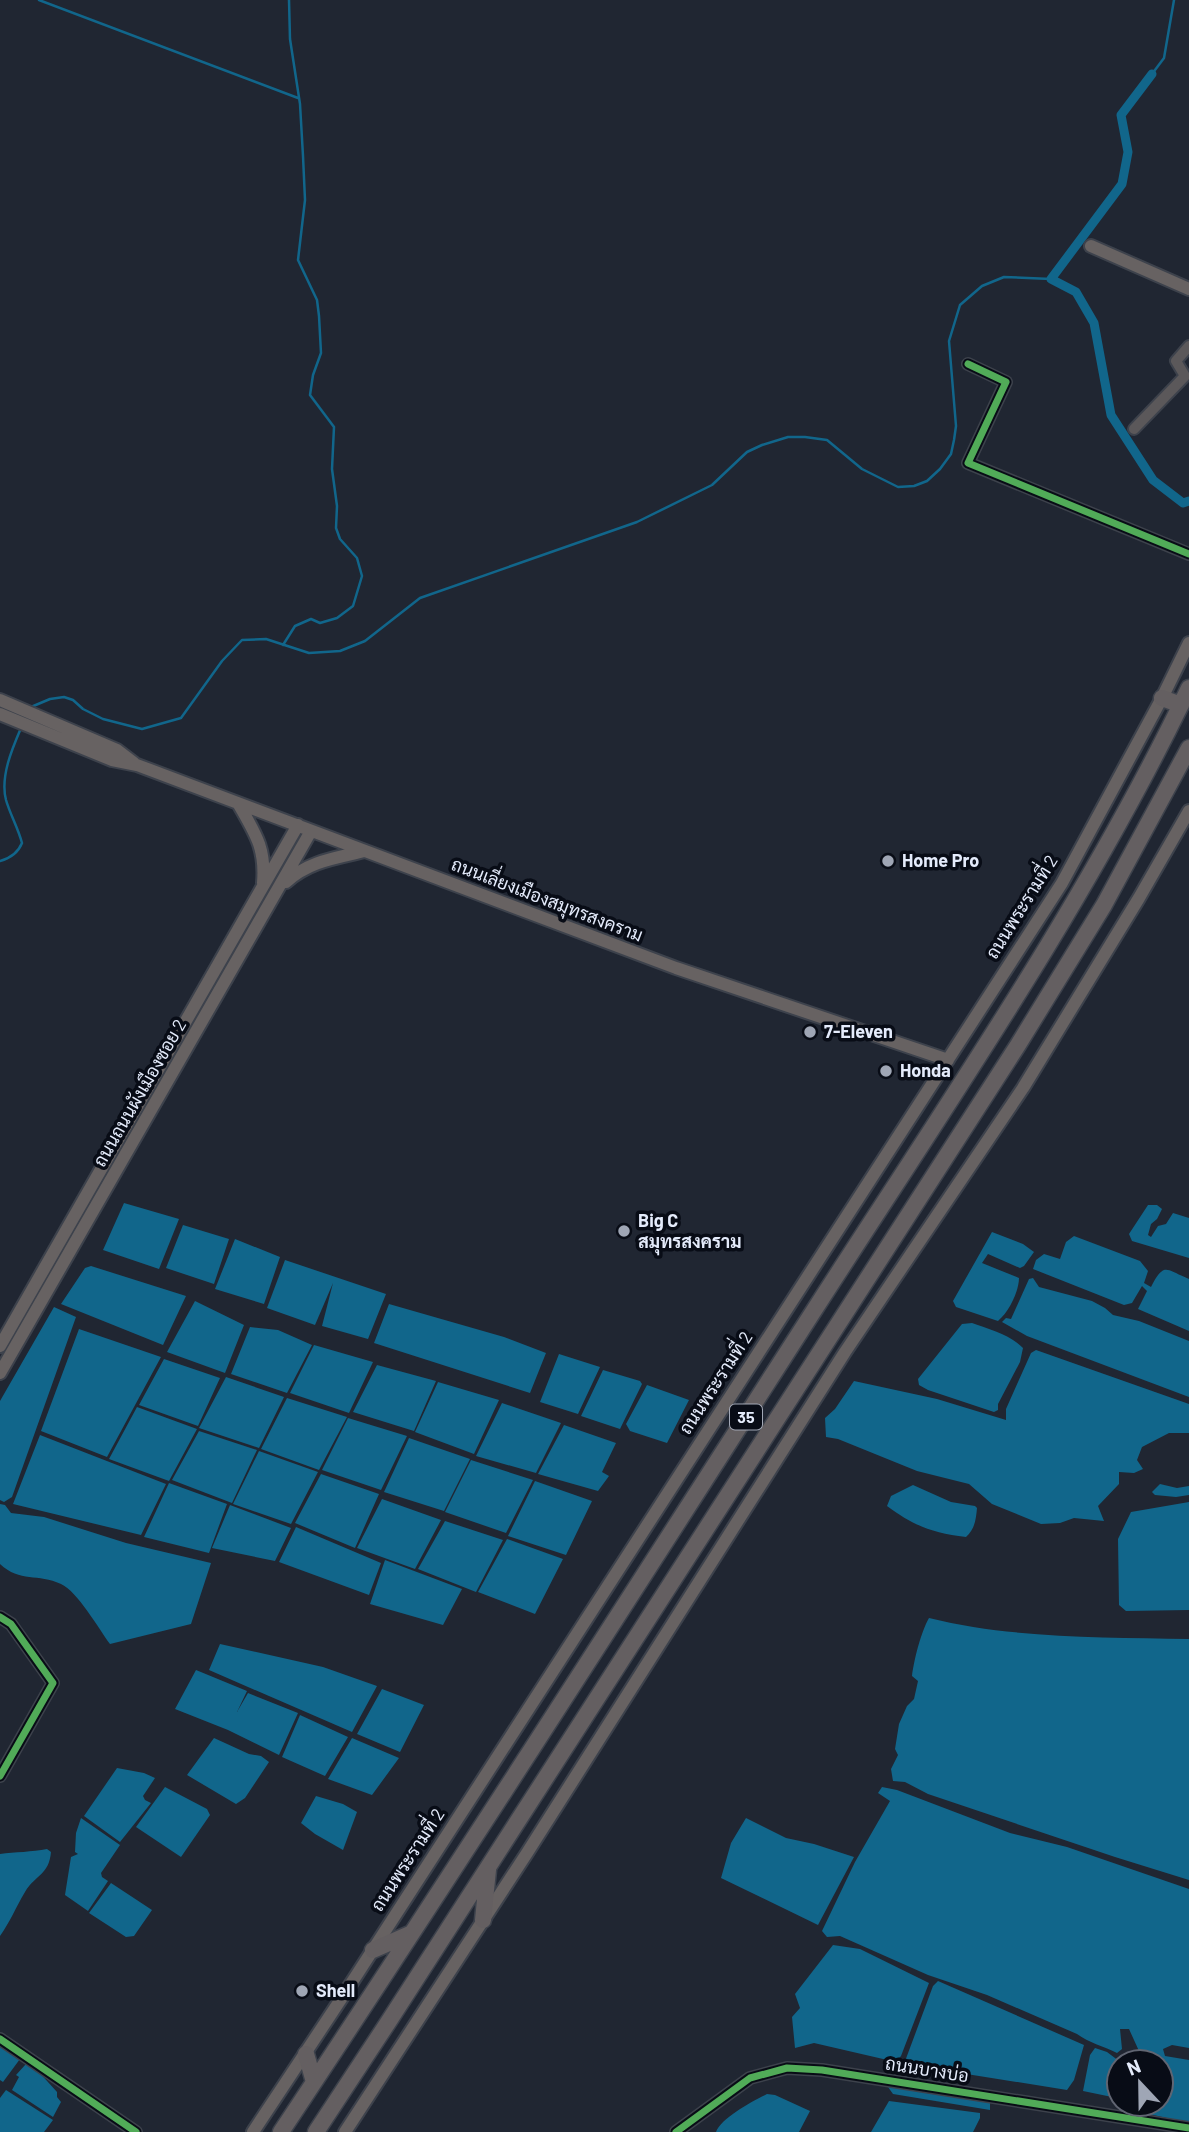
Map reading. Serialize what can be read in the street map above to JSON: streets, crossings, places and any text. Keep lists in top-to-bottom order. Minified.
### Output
{"streets":{"highway":["35"],"main road":["ถนนเลี่ยงเมืองสมุทรสงคราม","ถนนพระรามที่ 2","ถนนถนนผังเมืองซอย 2"],"street":["ถนนบางบ่อ"]},"crossings":[["ถนนเลี่ยงเมืองสมุทรสงคราม","ถนนพระรามที่ 2"],["ถนนเลี่ยงเมืองสมุทรสงคราม","ถนนถนนผังเมืองซอย 2"]],"places":["Home Pro","7-Eleven","Honda","Big C สมุทรสงคราม","Shell"],"north":"top"}
